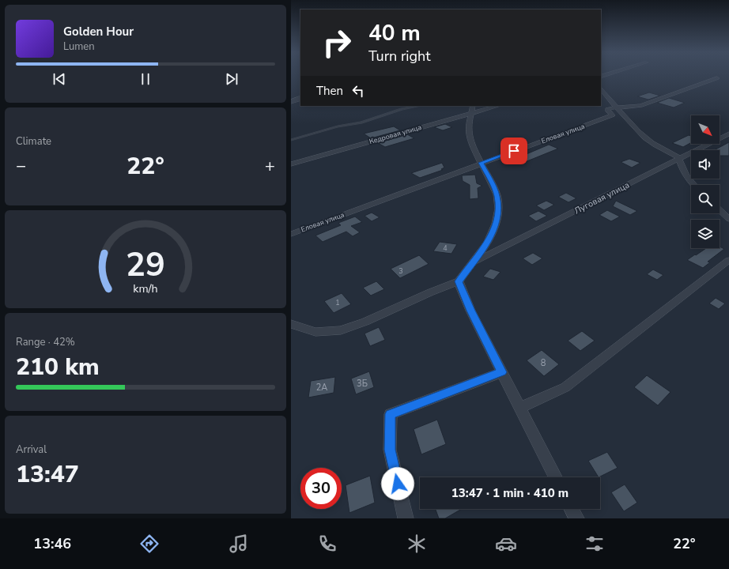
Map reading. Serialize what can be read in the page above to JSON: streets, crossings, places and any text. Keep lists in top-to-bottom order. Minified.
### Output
{"streets":{"street":["Еловая улица","Кедровая улица","Луговая улица"]},"house_numbers":["4","3","1","8","3Б","2А"],"north":"bottom right","page":{"turn":["40 m","Turn right"],"song":["Golden Hour","Lumen"],"then":"Then","tile":["Climate",["Range · 42%","210 km"],["Arrival","13:47"]],"heat":["−","22°","+"],"limit":"30","trip":"13:47 · 1 min · 410 m","tabs":["13:46","22°"],"gauge":["29","km/h"]}}
